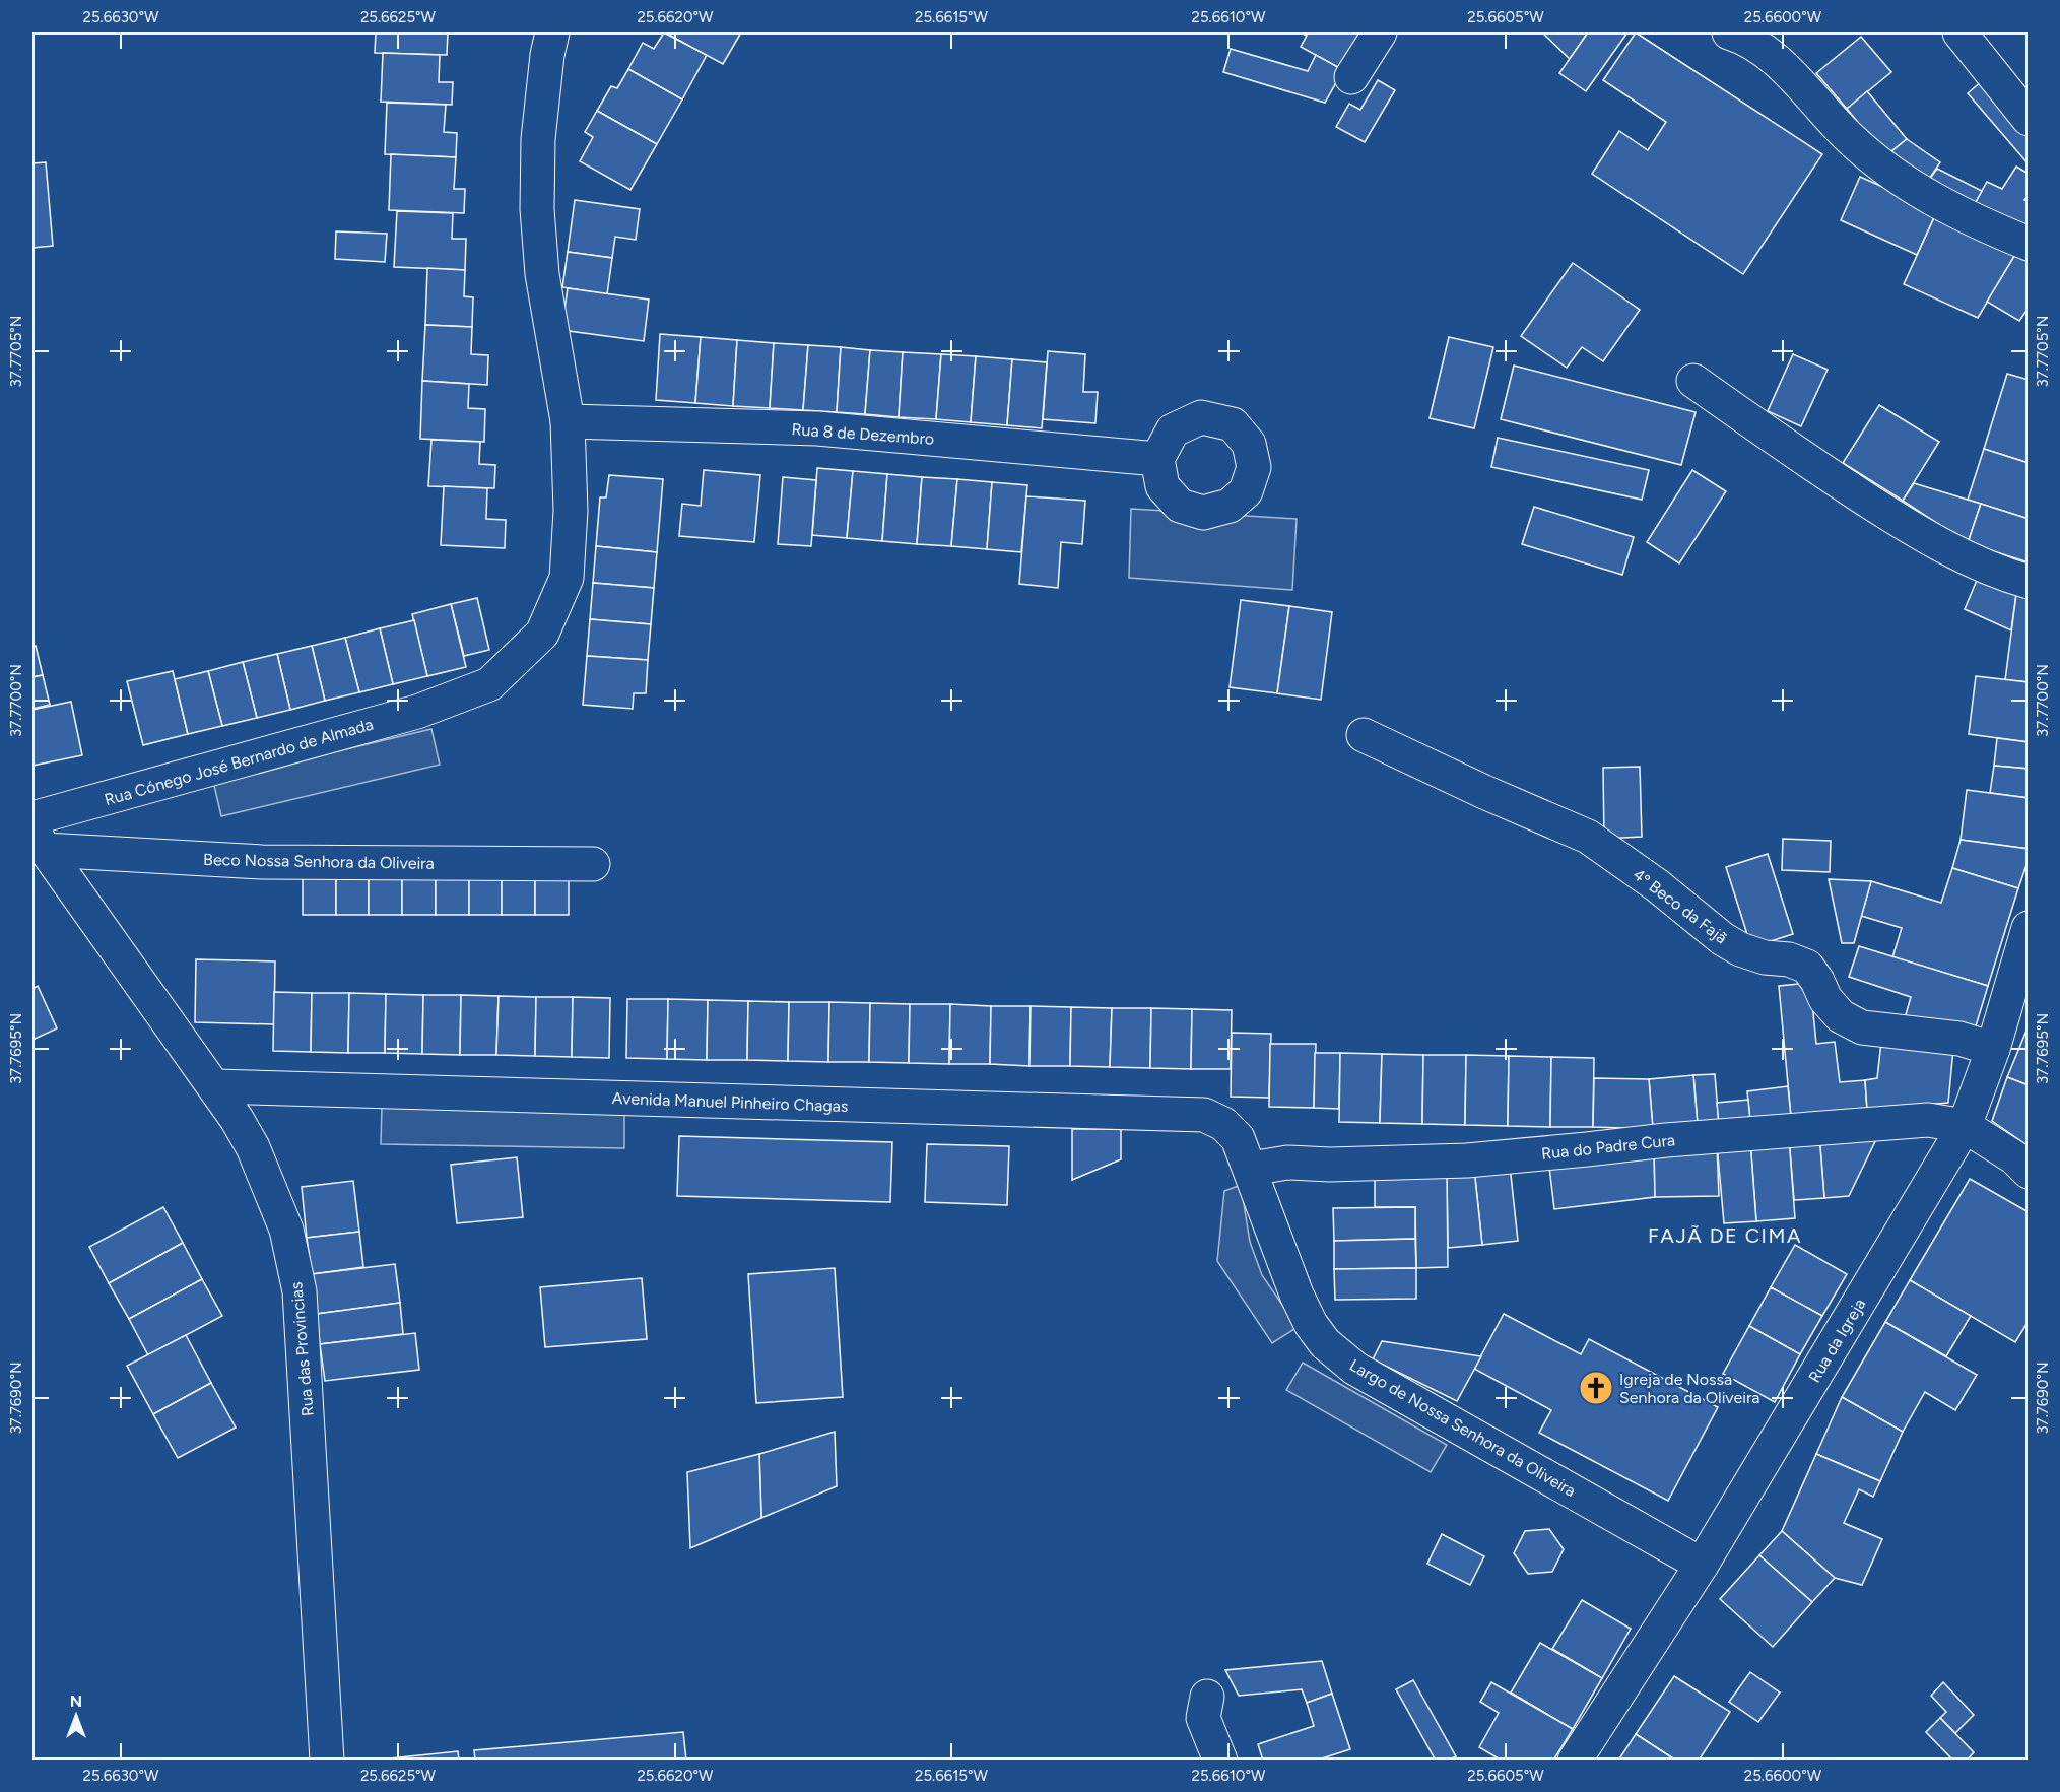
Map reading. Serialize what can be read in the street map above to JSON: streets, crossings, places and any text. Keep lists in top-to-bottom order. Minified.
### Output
{"streets":{"street":["Rua 8 de Dezembro","Rua Cónego José Bernardo de Almada","Beco Nossa Senhora da Oliveira","4º Beco da Fajã","Avenida Manuel Pinheiro Chagas","Rua do Padre Cura","Rua da Igreja","Rua das Provincias","Largo de Nossa Senhora da Oliveira"]},"crossings":[["Rua 8 de Dezembro","Rua Cónego José Bernardo de Almada"],["Beco Nossa Senhora da Oliveira","Rua das Provincias"],["4º Beco da Fajã","Rua da Igreja"],["Avenida Manuel Pinheiro Chagas","Rua das Provincias"],["Avenida Manuel Pinheiro Chagas","Largo de Nossa Senhora da Oliveira"],["Rua do Padre Cura","Rua da Igreja"],["Rua do Padre Cura","Largo de Nossa Senhora da Oliveira"],["Rua da Igreja","Largo de Nossa Senhora da Oliveira"]],"districts":["FAJÃ DE CIMA"],"places":{"church":["Igreja de Nossa Senhora da Oliveira"]},"north":"top","coordinates":["25.6630°W","25.6625°W","25.6620°W","25.6615°W","25.6610°W","25.6605°W","25.6600°W","37.7705°N","37.7700°N","37.7695°N","37.7690°N"]}
